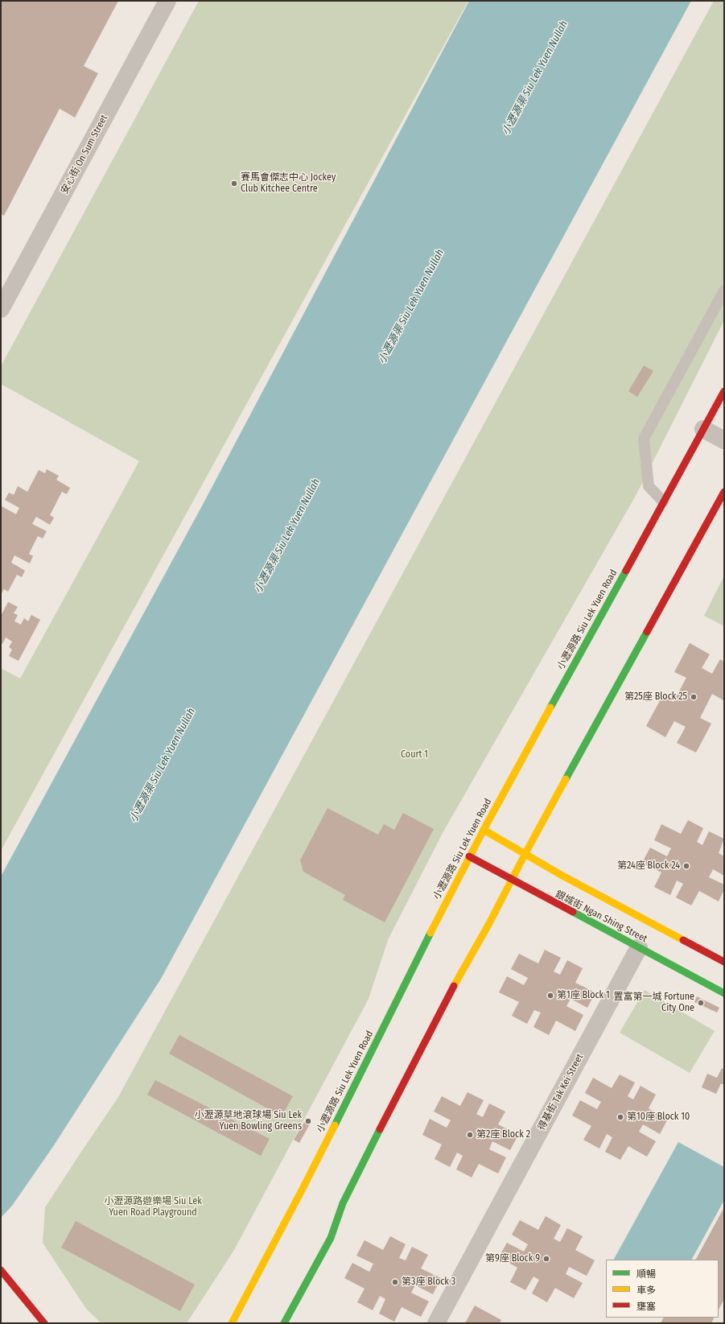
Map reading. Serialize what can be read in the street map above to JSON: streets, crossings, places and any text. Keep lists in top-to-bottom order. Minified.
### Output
{"streets":{"main road":["小瀝源路 Siu Lek Yuen Road","銀城街 Ngan Shing Street"],"street":["安心街 On Sum Street","得基街 Tak Kei Street"]},"crossings":[["小瀝源路 Siu Lek Yuen Road","銀城街 Ngan Shing Street"],["銀城街 Ngan Shing Street","得基街 Tak Kei Street"]],"water":["小瀝源渠 Siu Lek Yuen Nullah"],"parks":["Court 1","小瀝源路遊樂場 Siu Lek Yuen Road Playground"],"places":["賽馬會傑志中心 Jockey Club Kitchee Centre","第25座 Block 25","第24座 Block 24","第1座 Block 1","置富第一城 Fortune City One","第10座 Block 10","小瀝源草地滾球場 Siu Lek Yuen Bowling Greens","第2座 Block 2","第9座 Block 9","第3座 Block 3"],"legend":["順暢","車多","壅塞"]}
